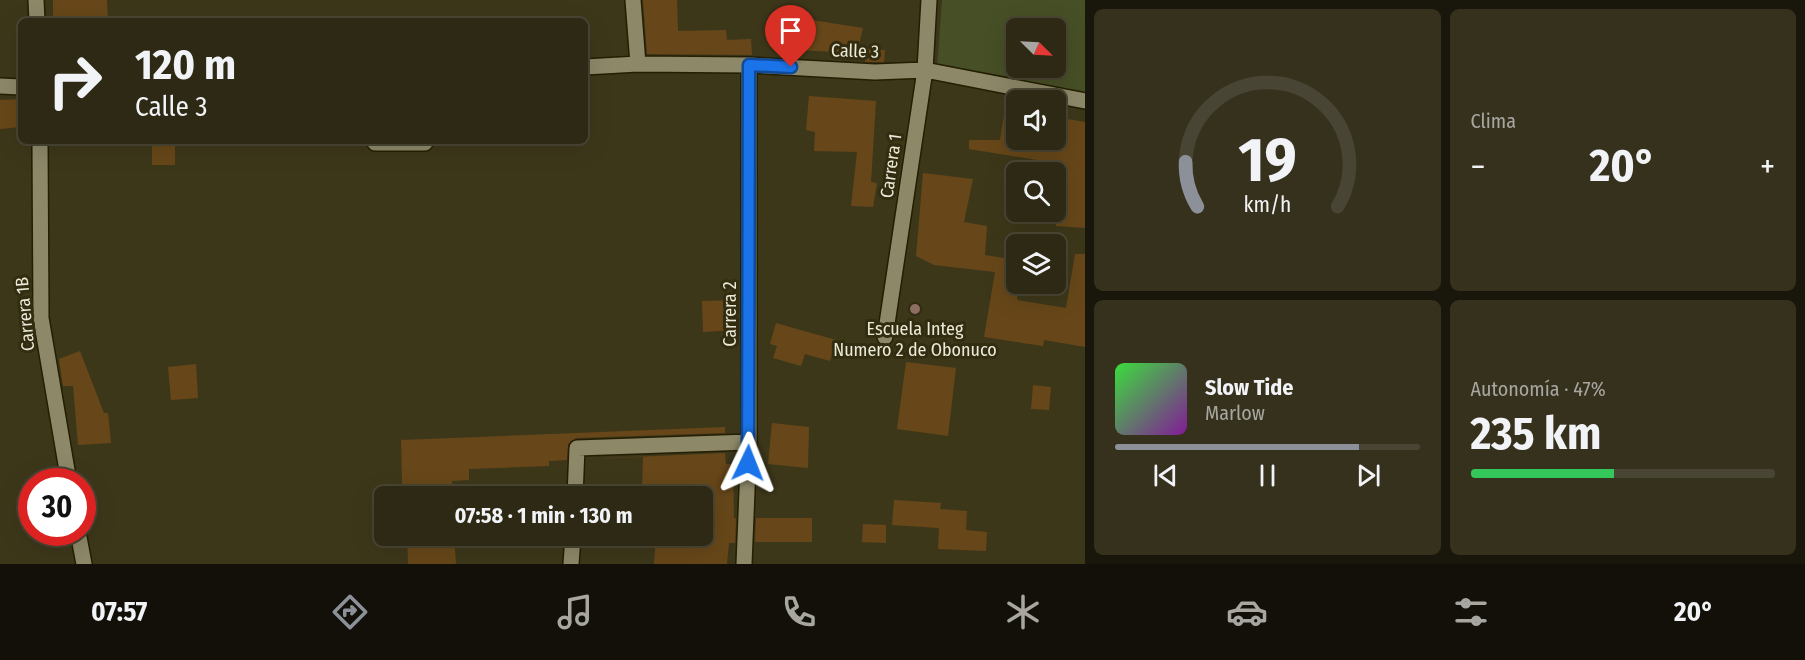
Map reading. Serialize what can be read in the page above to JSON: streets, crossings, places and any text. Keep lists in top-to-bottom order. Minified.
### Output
{"streets":{"street":["Calle 3","Carrera 1","Carrera 1B","Carrera 2"]},"crossings":[["Calle 3","Carrera 1"],["Calle 3","Carrera 2"]],"places":["Escuela Integ Numero 2 de Obonuco"],"north":"bottom right","page":{"tile":["Clima",["Autonomía · 47%","235 km"]],"turn":["120 m","Calle 3"],"heat":["−","20°","+"],"song":["Slow Tide","Marlow"],"limit":"30","trip":"07:58 · 1 min · 130 m","tabs":["07:57","20°"],"gauge":["19","km/h"]}}
